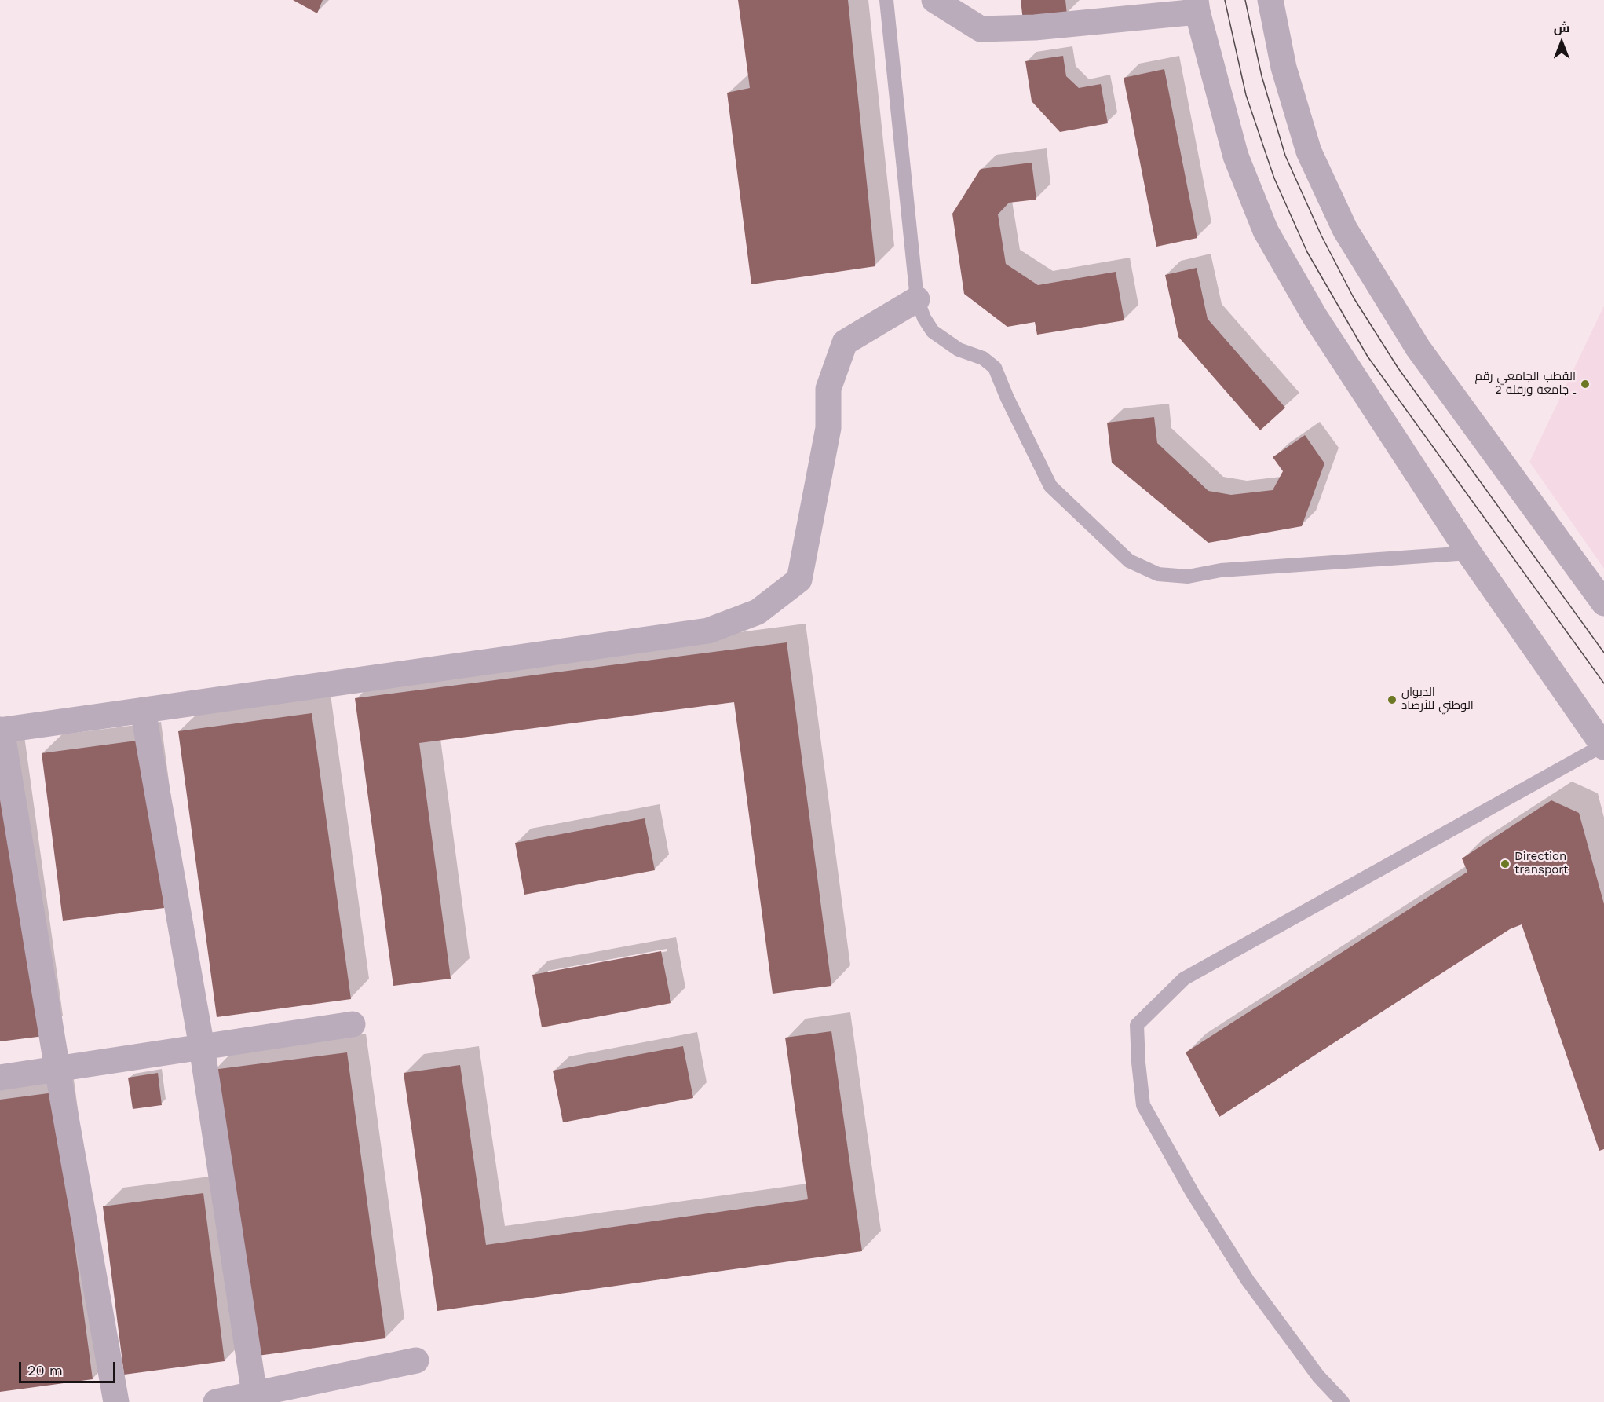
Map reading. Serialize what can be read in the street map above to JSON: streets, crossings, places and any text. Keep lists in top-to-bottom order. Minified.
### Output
{"places":["القطب الجامعي رقم 2 ـ جامعة ورقلة","الديوان الوطني للأرصاد","Direction transport"],"scale_bar":"20 m","north":"top"}
